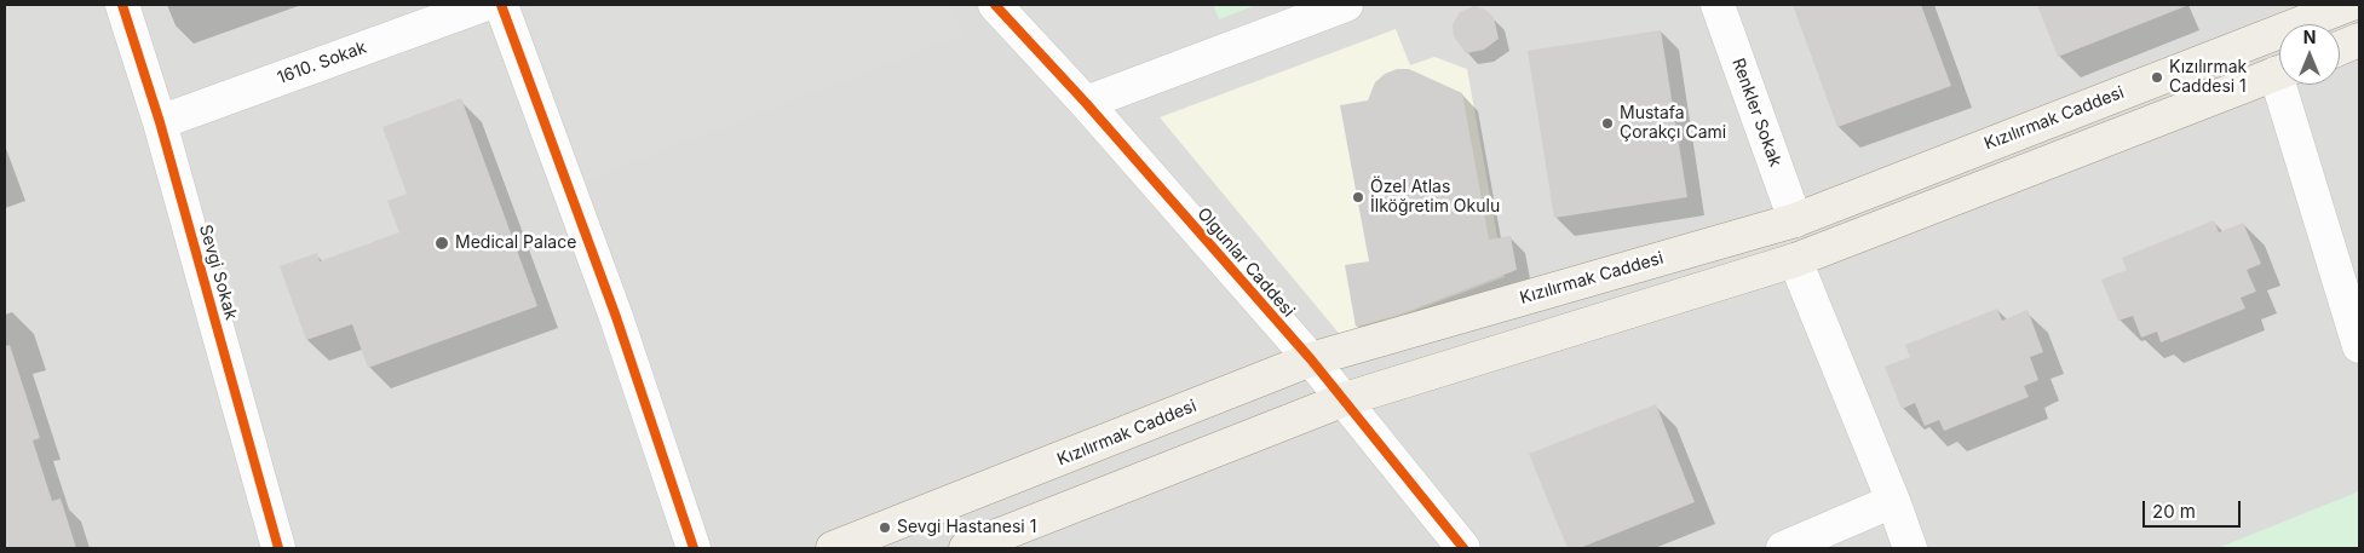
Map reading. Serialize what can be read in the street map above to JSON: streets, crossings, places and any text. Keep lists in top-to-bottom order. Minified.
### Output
{"streets":{"main road":["Kızılırmak Caddesi"],"street":["1610. Sokak","Renkler Sokak","Olgunlar Caddesi","Sevgi Sokak"]},"crossings":[["1610. Sokak","Sevgi Sokak"],["Renkler Sokak","Kızılırmak Caddesi"],["Kızılırmak Caddesi","Olgunlar Caddesi"]],"places":["Kızılırmak Caddesi 1","Mustafa Çorakçı Cami","Özel Atlas İlköğretim Okulu","Medical Palace","Sevgi Hastanesi 1"],"scale_bar":"20 m","north":"top"}
